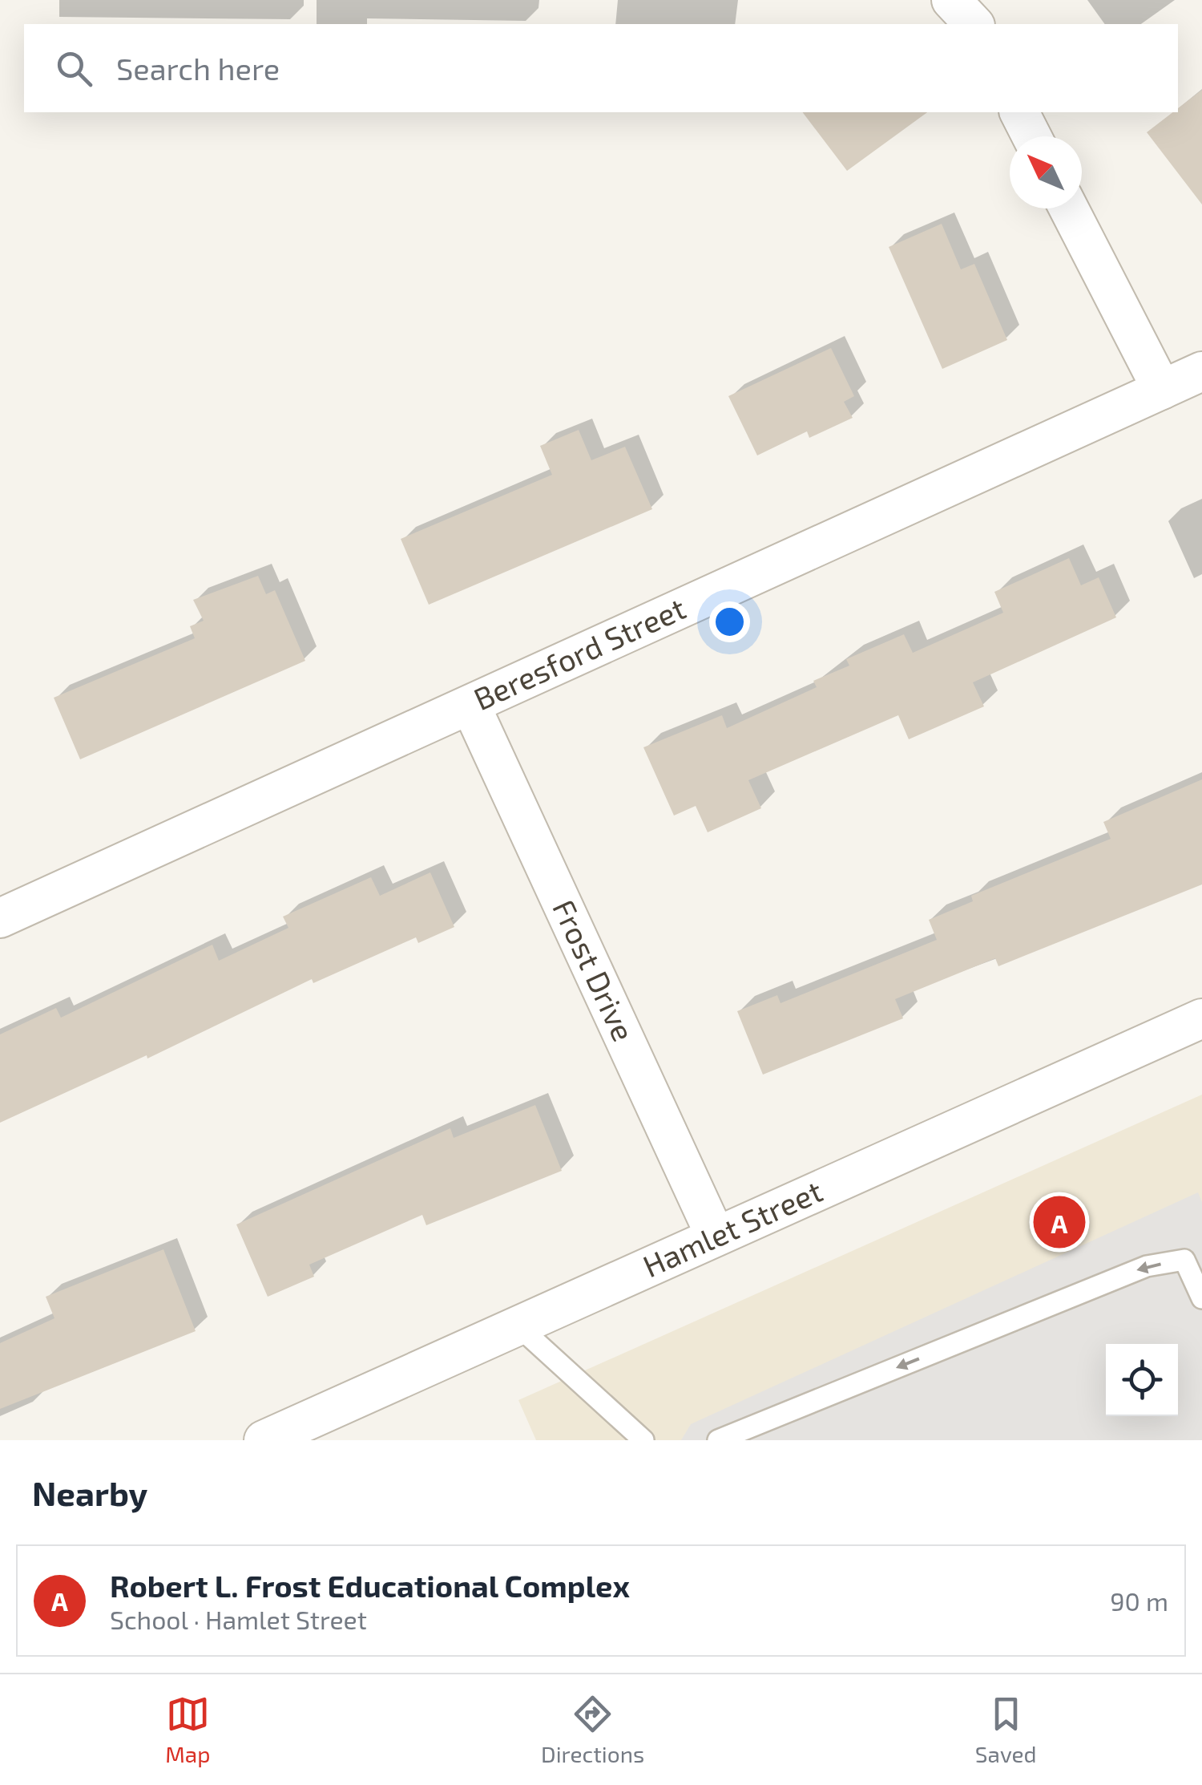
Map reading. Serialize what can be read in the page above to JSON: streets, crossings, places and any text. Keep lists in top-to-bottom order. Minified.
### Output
{"streets":{"street":["Beresford Street","Frost Drive","Hamlet Street"]},"crossings":[["Beresford Street","Frost Drive"],["Frost Drive","Hamlet Street"]],"north":"top left","page":{"search":"Search here","pins":"A","heading":"Nearby","list":[{"mark":"A","name":"Robert L. Frost Educational Complex","note":"School · Hamlet Street","value":"90 m"}],"nav":["Map","Directions","Saved"]}}
